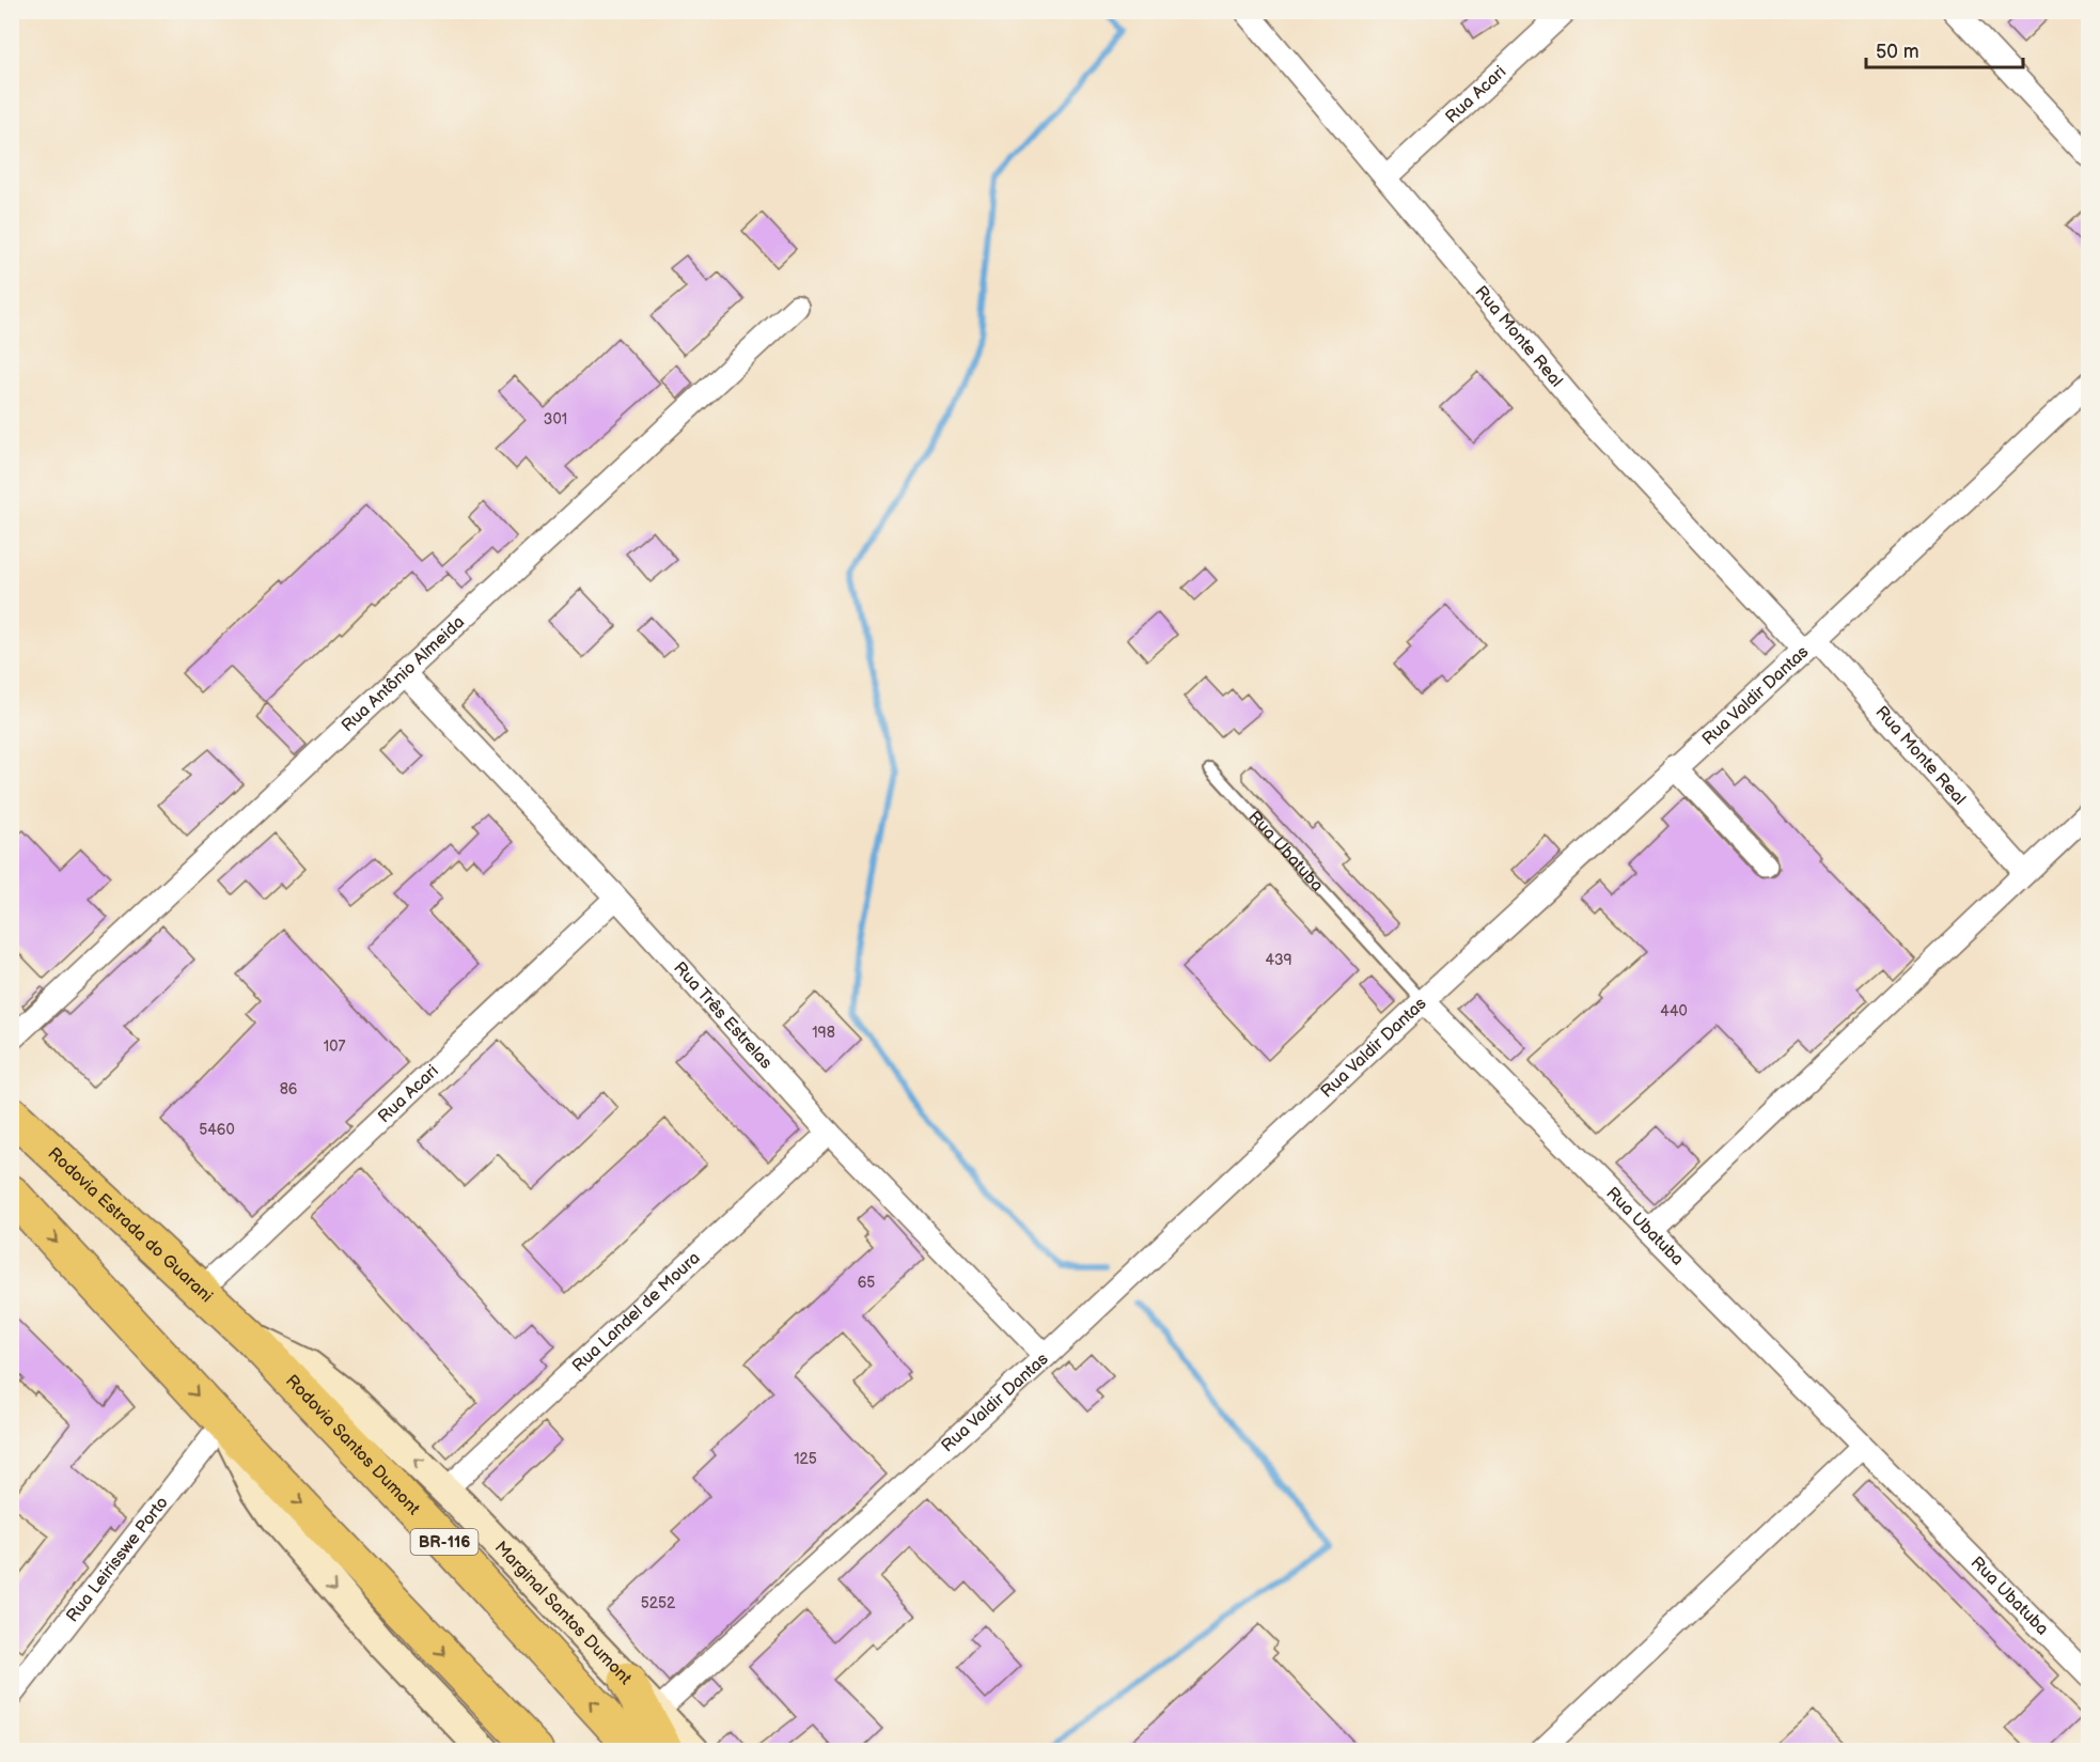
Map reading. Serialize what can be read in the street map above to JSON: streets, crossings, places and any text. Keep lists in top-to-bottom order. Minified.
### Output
{"streets":{"highway":["Rodovia Estrada do Guarani","Rodovia Santos Dumont","BR-116"],"main road":["Marginal Santos Dumont"],"street":["Rua Acari","Rua Monte Real","Rua Antônio Almeida","Rua Valdir Dantas","Rua Ubatuba","Rua Três Estrelas","Rua Landel de Moura","Rua Leirisswe Porto"]},"crossings":[["Rua Acari","Rua Monte Real"],["Rua Acari","Rua Três Estrelas"],["Rua Acari","Rodovia Estrada do Guarani"],["Rua Monte Real","Rua Valdir Dantas"],["Rua Antônio Almeida","Rua Três Estrelas"],["Rua Valdir Dantas","Rua Ubatuba"],["Rua Valdir Dantas","Rua Três Estrelas"],["Rua Valdir Dantas","Marginal Santos Dumont"],["Rua Três Estrelas","Rua Landel de Moura"],["Rodovia Estrada do Guarani","Rodovia Santos Dumont"],["Rodovia Estrada do Guarani","Marginal Santos Dumont"],["Rua Landel de Moura","Marginal Santos Dumont"],["Rodovia Santos Dumont","Marginal Santos Dumont"]],"house_numbers":["301","439","440","198","107","86","5460","65","125","5252"],"scale_bar":"50 m"}
